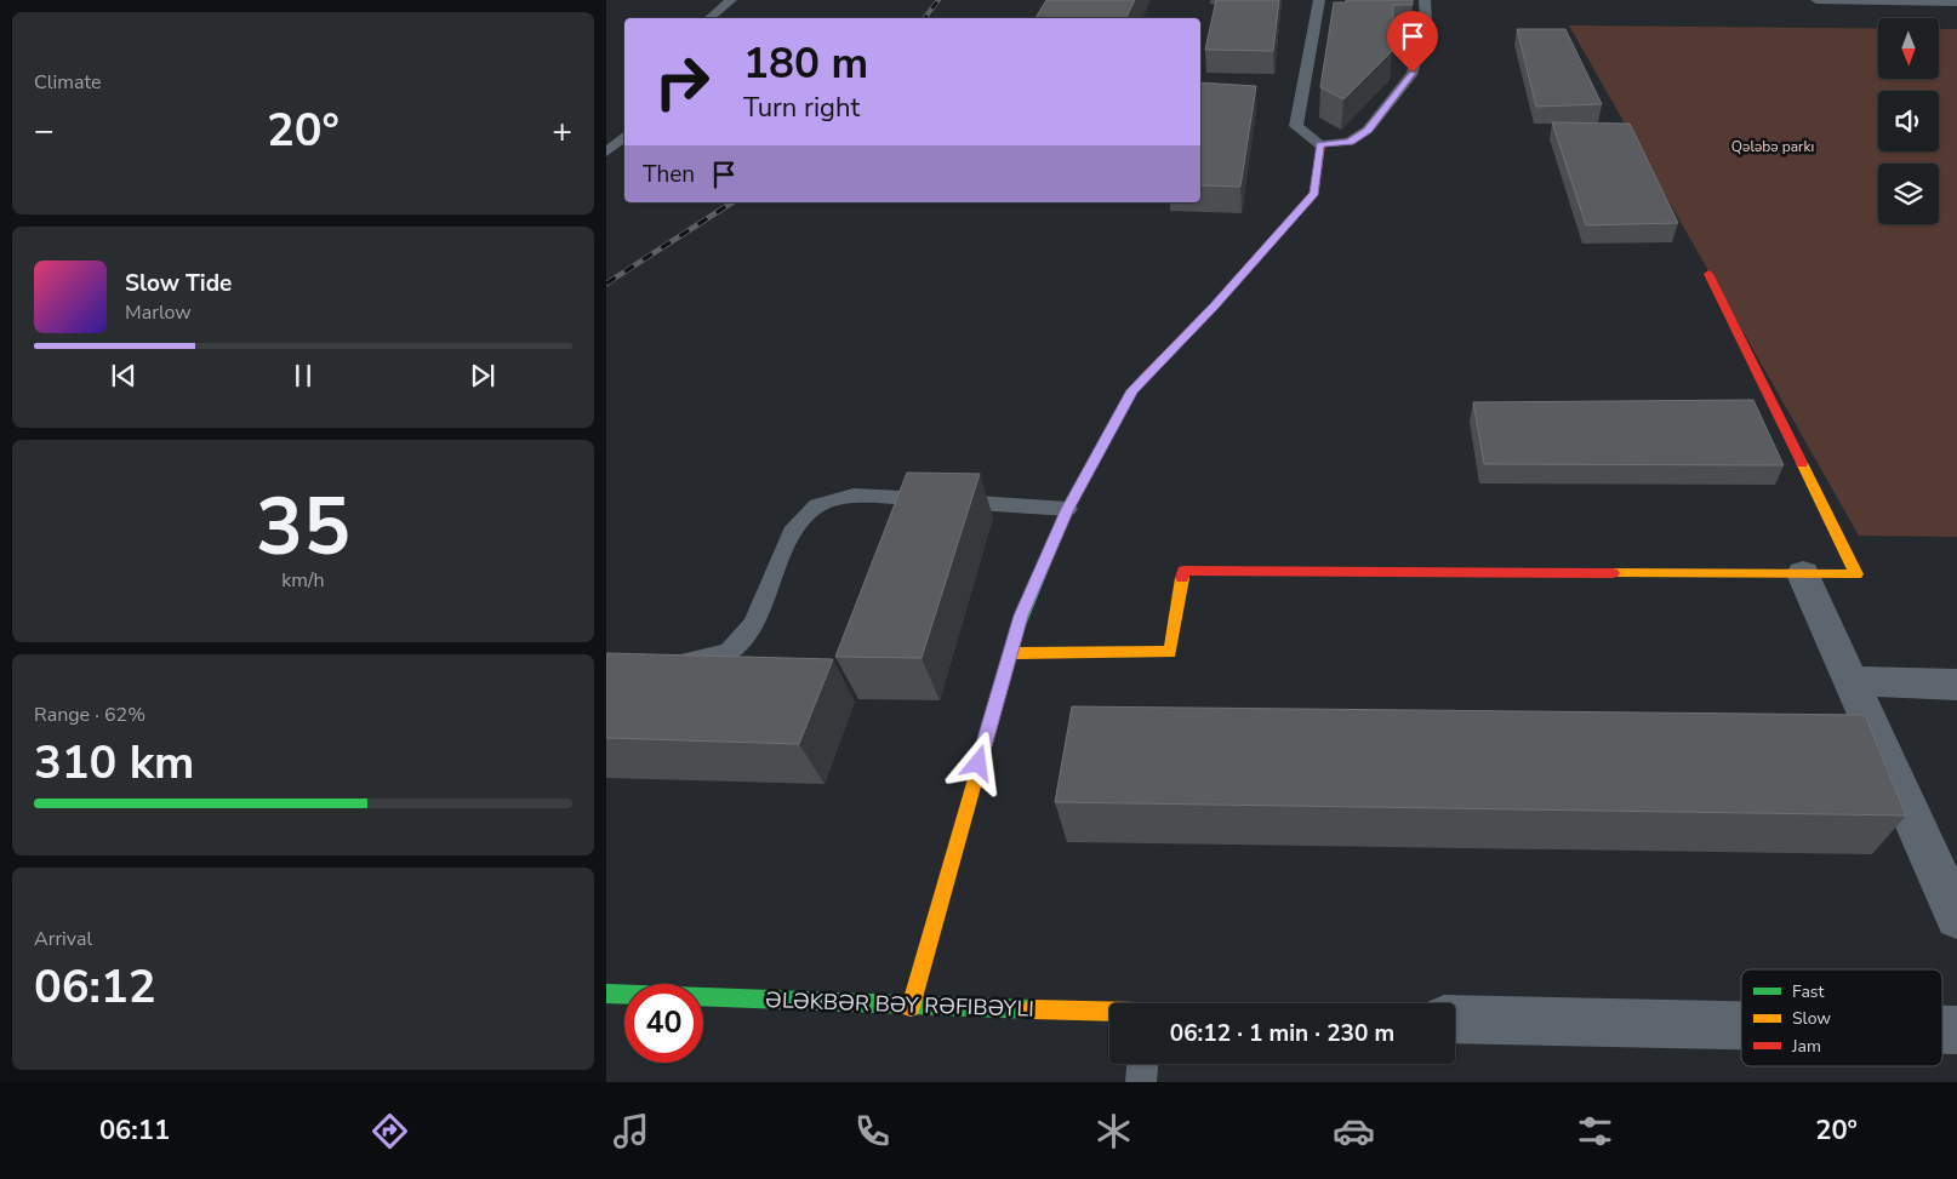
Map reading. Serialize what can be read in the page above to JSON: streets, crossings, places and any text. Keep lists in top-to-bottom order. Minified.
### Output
{"streets":{"street":["ƏLƏKBƏR BƏY RƏFIBƏYLI"]},"parks":["Qələbə parkı"],"legend":["Fast","Slow","Jam"],"north":"bottom","page":{"tile":["Climate",["35","km/h"],["Range · 62%","310 km"],["Arrival","06:12"]],"turn":["180 m","Turn right"],"heat":["−","20°","+"],"then":"Then","song":["Slow Tide","Marlow"],"limit":"40","trip":"06:12 · 1 min · 230 m","tabs":["06:11","20°"]}}
